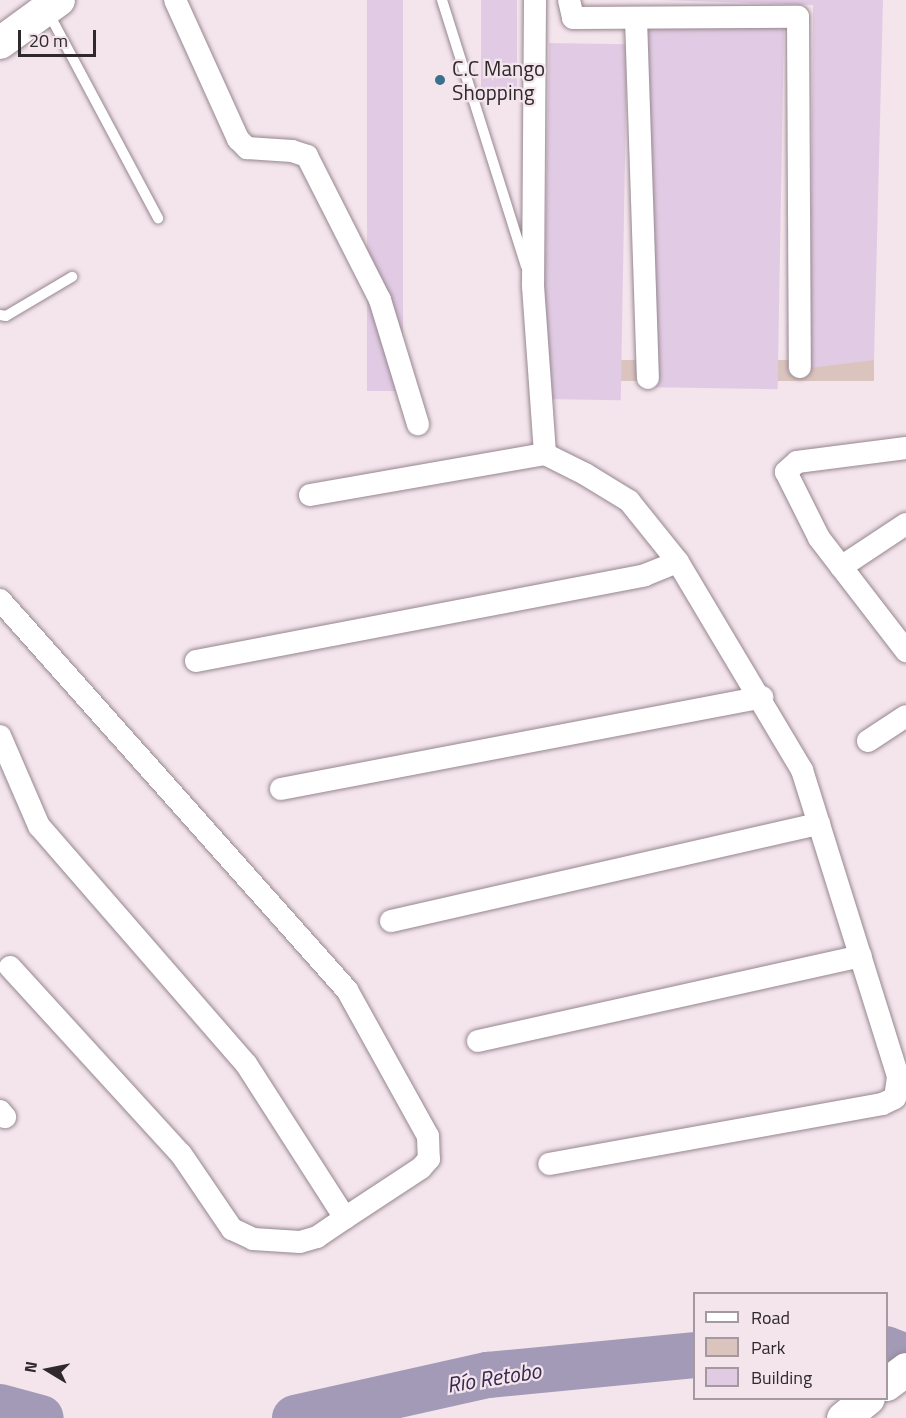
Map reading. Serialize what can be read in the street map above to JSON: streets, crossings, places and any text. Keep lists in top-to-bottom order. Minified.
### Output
{"water":["Río Retobo"],"places":["C.C Mango Shopping"],"legend":["Road","Park","Building"],"scale_bar":"20 m","north":"left"}
